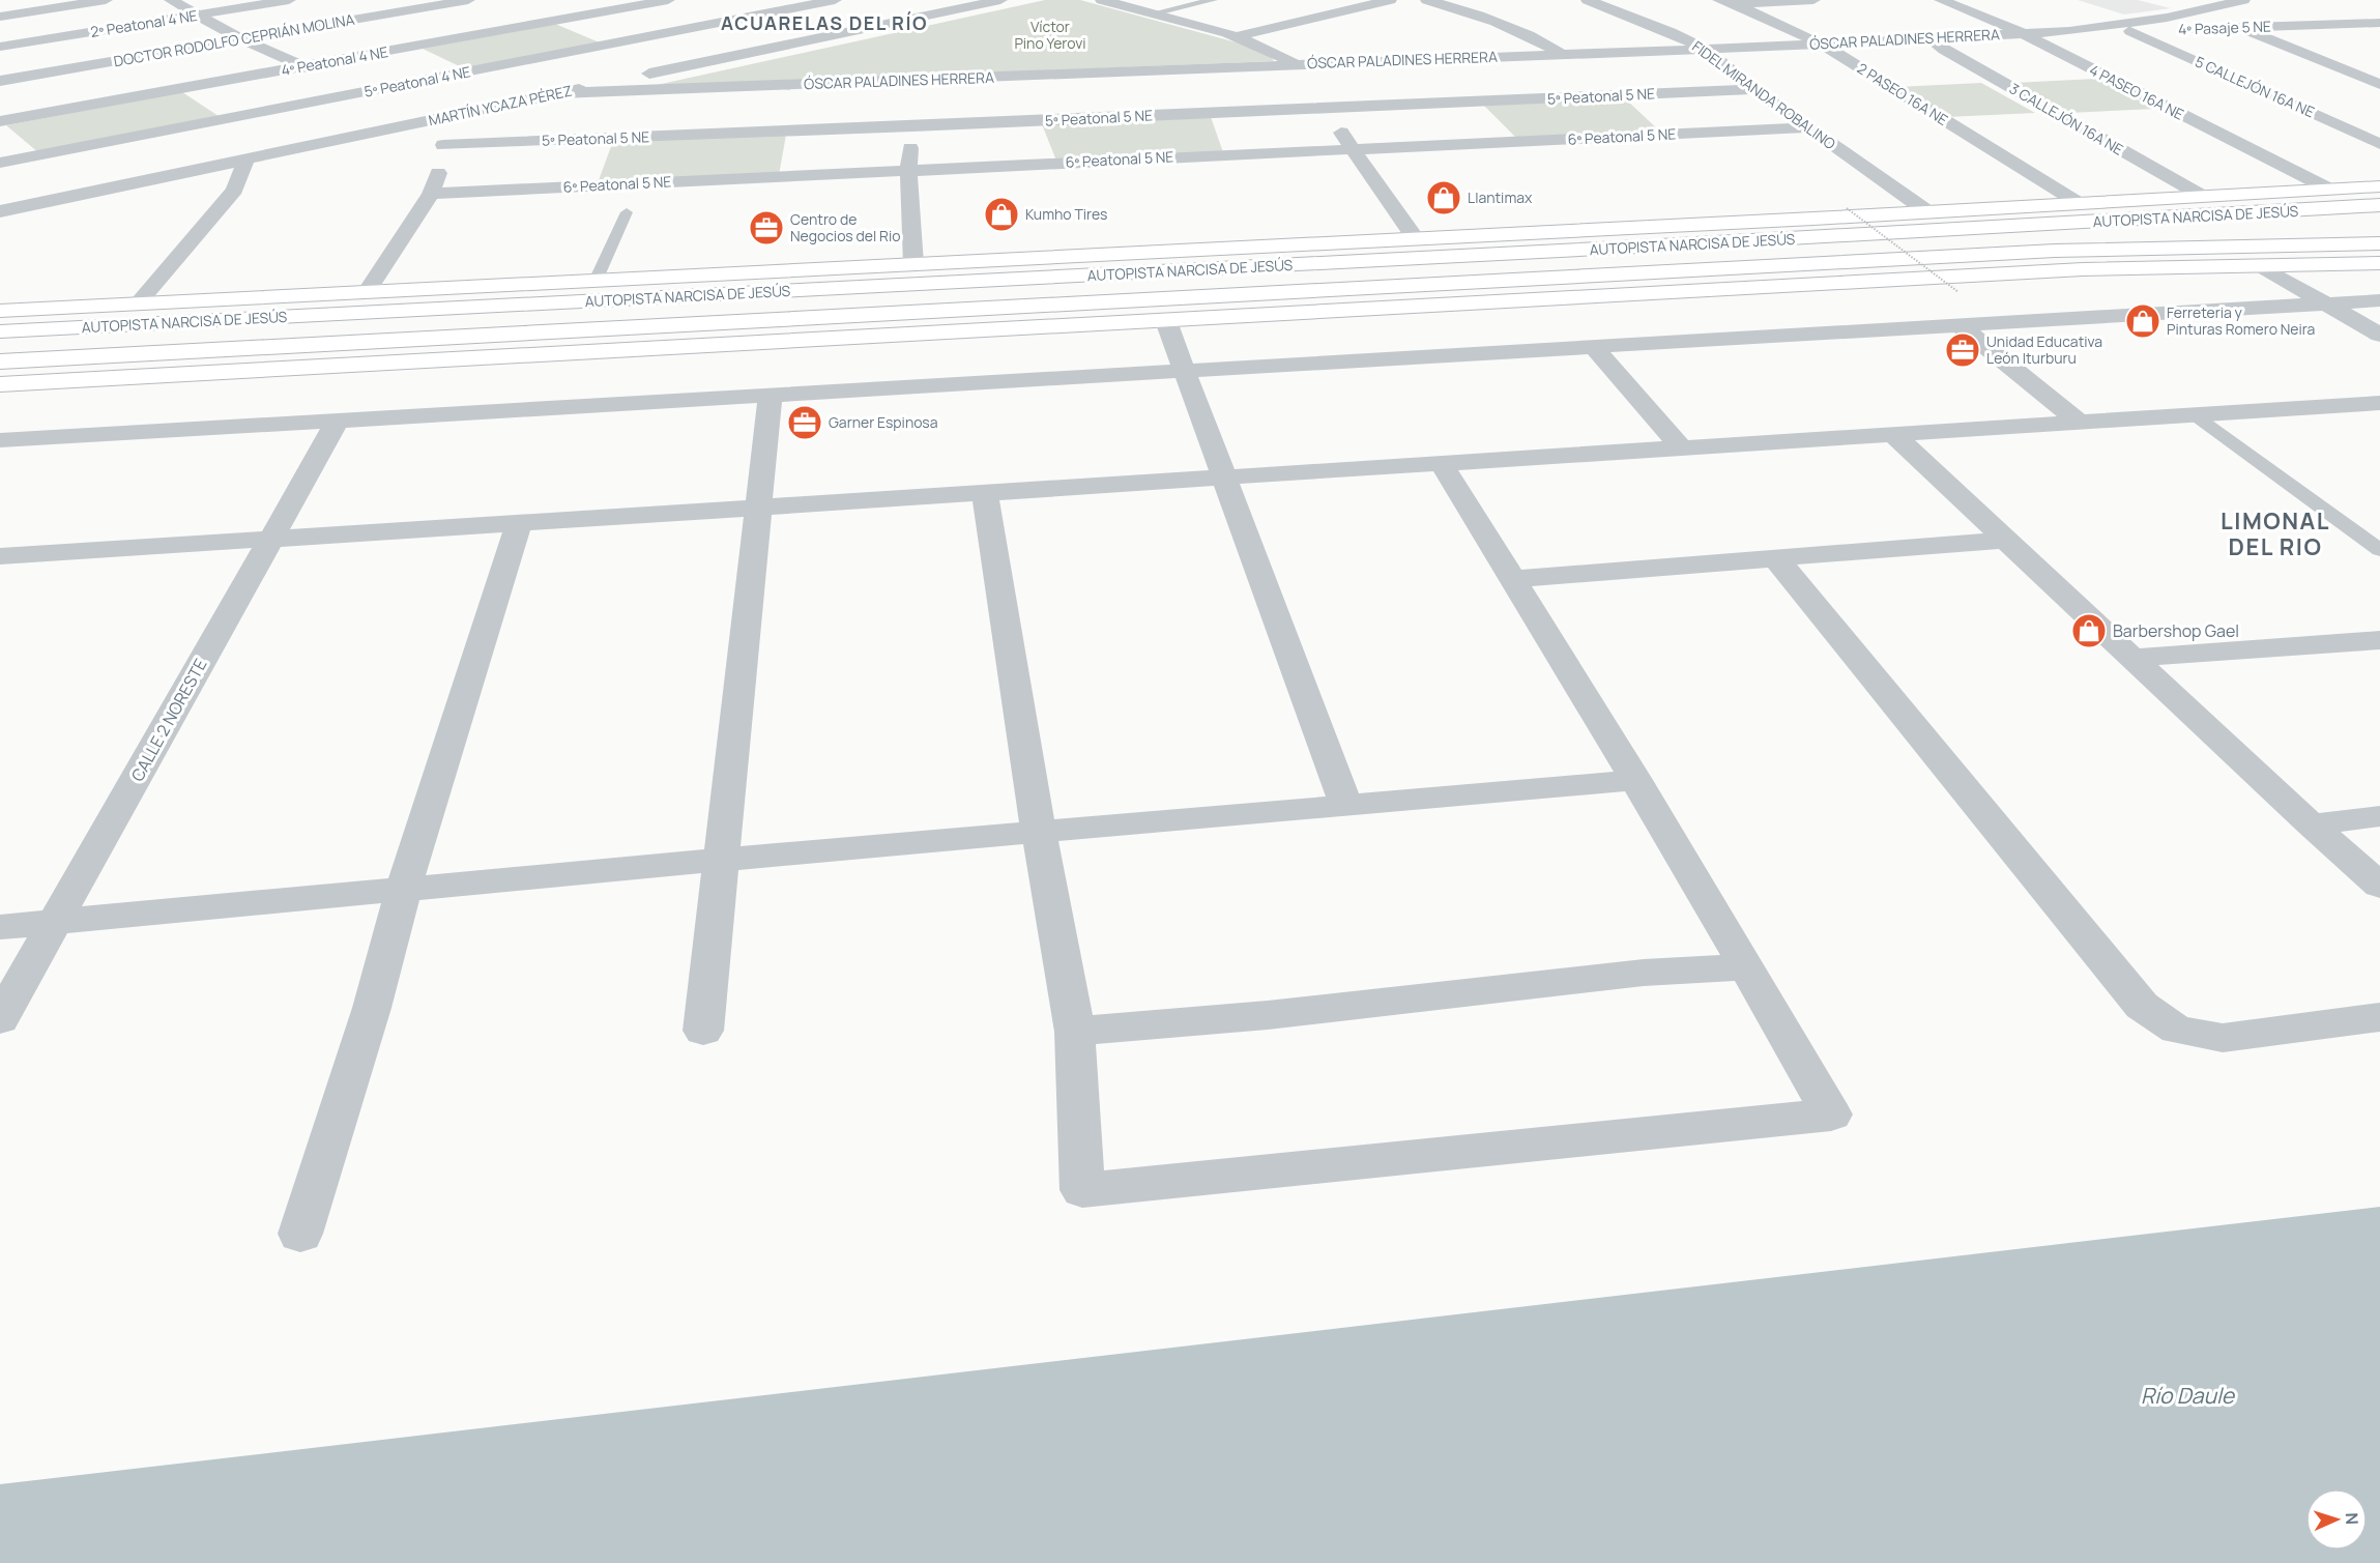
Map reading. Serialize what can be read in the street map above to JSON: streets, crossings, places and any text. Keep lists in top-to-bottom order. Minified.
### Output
{"streets":{"main road":["AUTOPISTA NARCISA DE JESÚS"],"street":["2º Peatonal 4 NE","4º Pasaje 5 NE","ÓSCAR PALADINES HERRERA","DOCTOR RODOLFO CEPRIÁN MOLINA","4º Peatonal 4 NE","5º Peatonal 4 NE","5 CALLEJÓN 16A NE","4 PASEO 16A NE","2 PASEO 16A NE","FIDEL MIRANDA ROBALINO","5º Peatonal 5 NE","MARTÍN YCAZA PÉREZ","3 CALLEJÓN 16A NE","6º Peatonal 5 NE","CALLE 2 NORESTE"]},"crossings":[["4º Pasaje 5 NE","ÓSCAR PALADINES HERRERA"],["4º Pasaje 5 NE","5 CALLEJÓN 16A NE"],["ÓSCAR PALADINES HERRERA","4 PASEO 16A NE"],["ÓSCAR PALADINES HERRERA","2 PASEO 16A NE"],["ÓSCAR PALADINES HERRERA","FIDEL MIRANDA ROBALINO"],["ÓSCAR PALADINES HERRERA","MARTÍN YCAZA PÉREZ"],["ÓSCAR PALADINES HERRERA","3 CALLEJÓN 16A NE"],["4 PASEO 16A NE","AUTOPISTA NARCISA DE JESÚS"],["2 PASEO 16A NE","AUTOPISTA NARCISA DE JESÚS"],["FIDEL MIRANDA ROBALINO","5º Peatonal 5 NE"],["FIDEL MIRANDA ROBALINO","6º Peatonal 5 NE"],["FIDEL MIRANDA ROBALINO","AUTOPISTA NARCISA DE JESÚS"],["3 CALLEJÓN 16A NE","AUTOPISTA NARCISA DE JESÚS"]],"districts":["ACUARELAS DEL RÍO","LIMONAL DEL RIO"],"water":["Río Daule"],"parks":["Víctor Pino Yerovi"],"places":{"shop":["Llantimax","Kumho Tires","Ferreteria y Pinturas Romero Neira","Barbershop Gael"],"office":["Centro de Negocios del Rio","Unidad Educativa León Iturburu","Garner Espinosa"]},"north":"right"}
